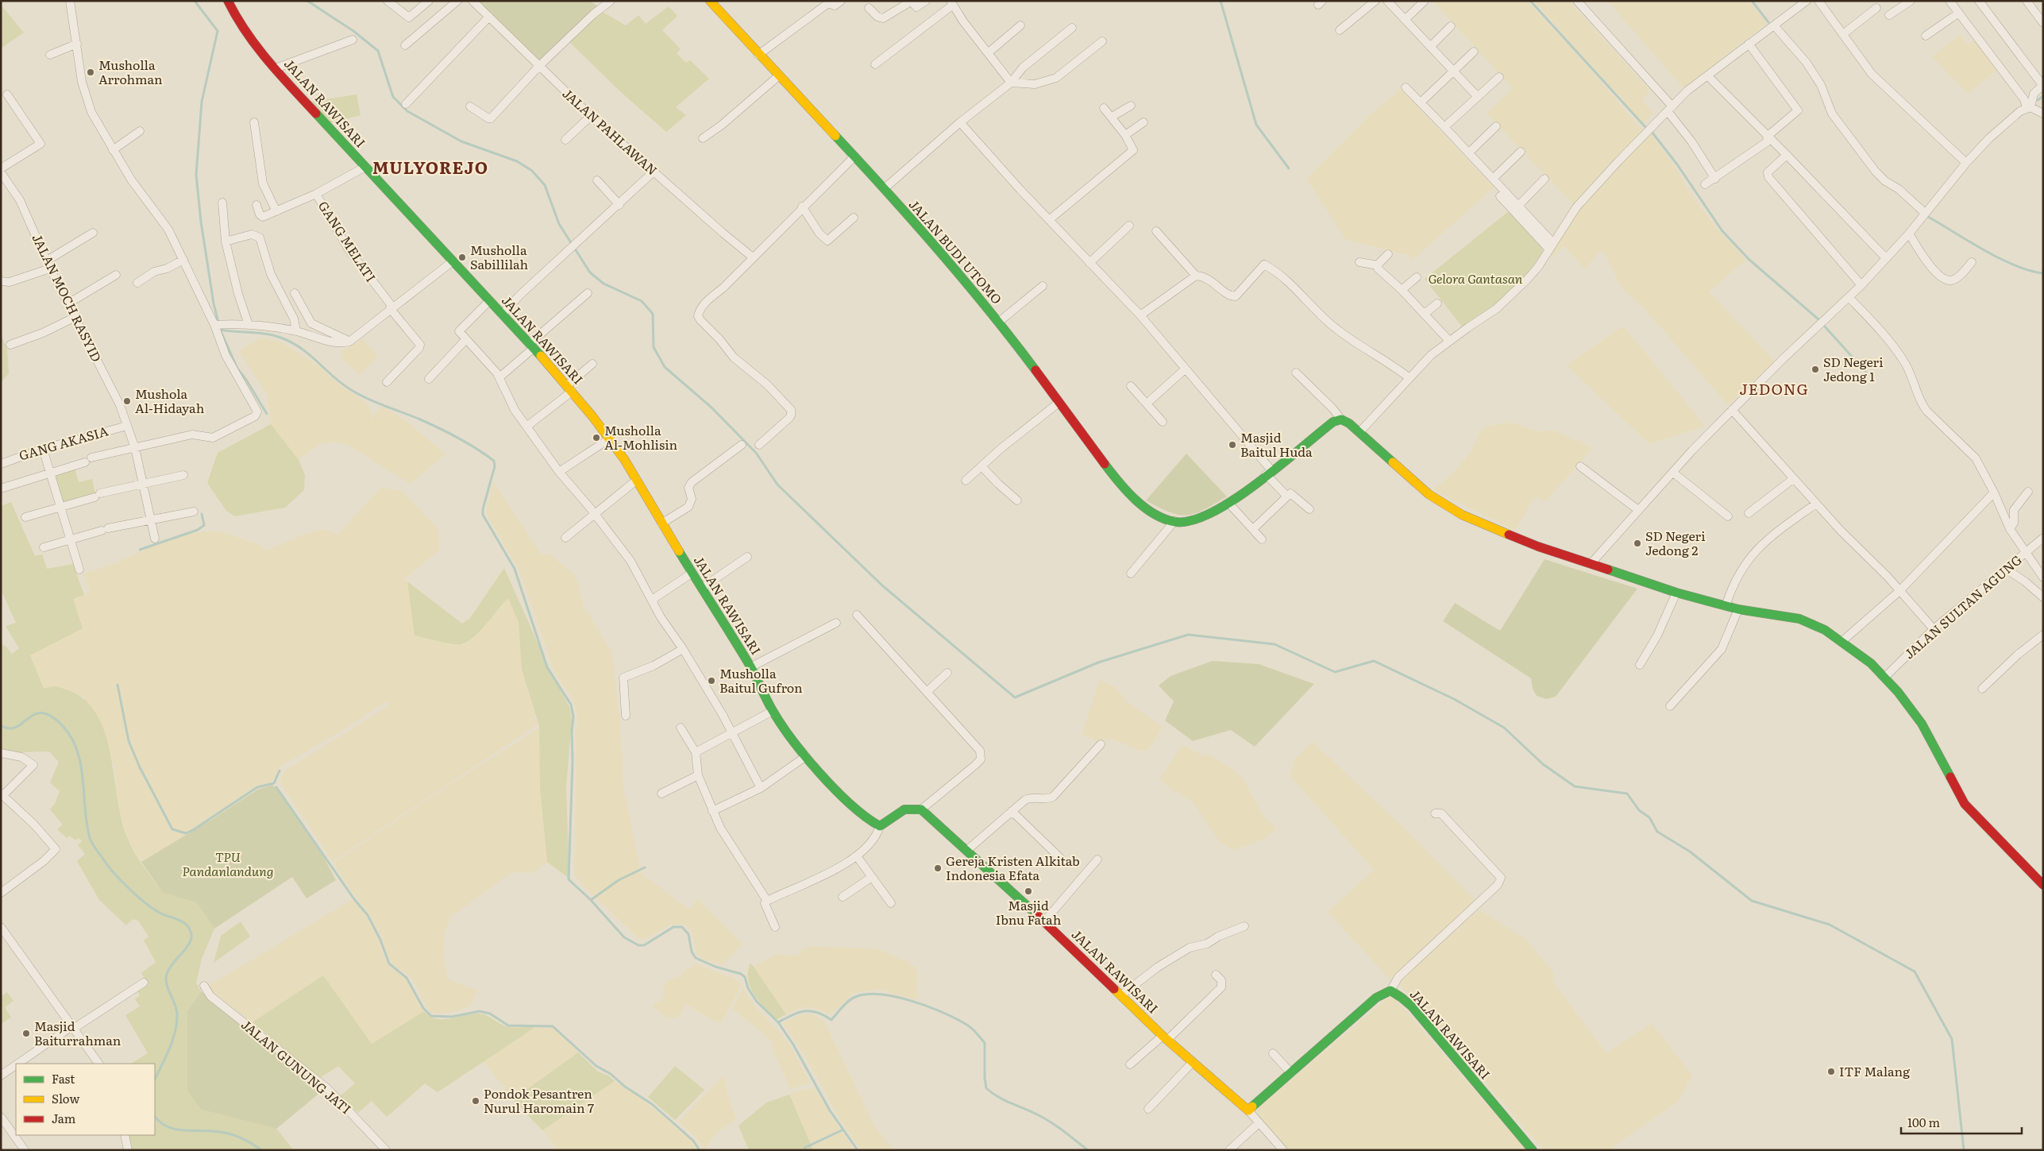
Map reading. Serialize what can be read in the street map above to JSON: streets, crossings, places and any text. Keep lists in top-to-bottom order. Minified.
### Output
{"streets":{"street":["JALAN RAWISARI","JALAN PAHLAWAN","GANG MELATI","JALAN BUDI UTOMO","JALAN MOCH RASYID","GANG AKASIA","JALAN SULTAN AGUNG","JALAN GUNUNG JATI"]},"crossings":[["JALAN MOCH RASYID","GANG AKASIA"]],"districts":["MULYOREJO","JEDONG"],"parks":["Gelora Gantasan","TPU Pandanlandung"],"places":["Musholla Arrohman","Musholla Sabillilah","SD Negeri Jedong 1","Mushola Al-Hidayah","Musholla Al-Mohlisin","Masjid Baitul Huda","SD Negeri Jedong 2","Musholla Baitul Gufron","Gereja Kristen Alkitab Indonesia Efata","Masjid Ibnu Fatah","Masjid Baiturrahman","ITF Malang","Pondok Pesantren Nurul Haromain 7"],"legend":["Fast","Slow","Jam"],"scale_bar":"100 m"}
